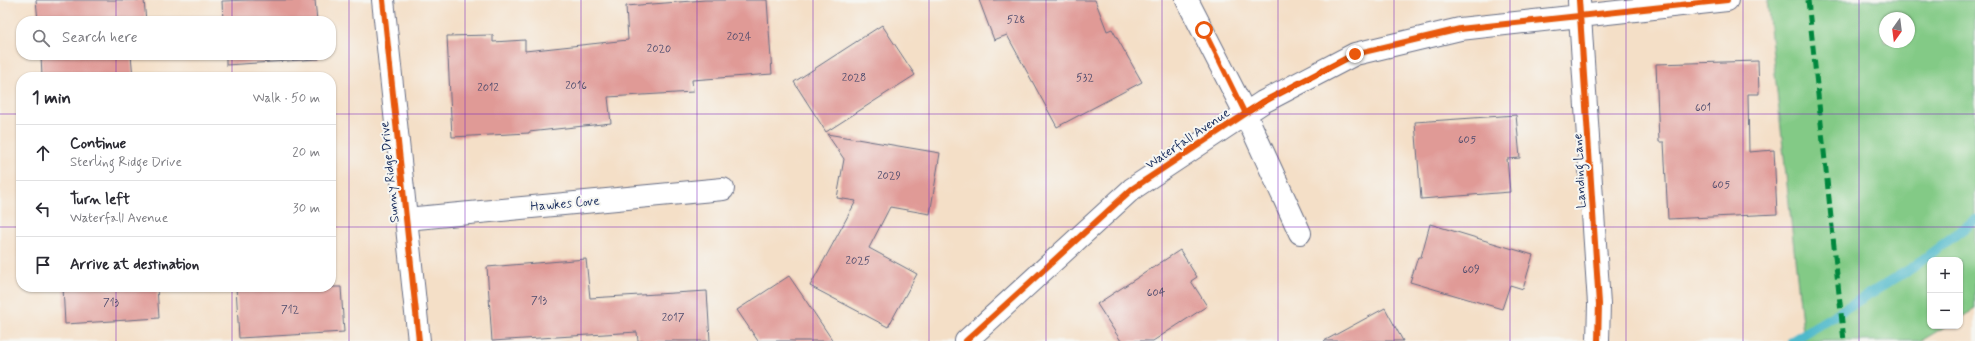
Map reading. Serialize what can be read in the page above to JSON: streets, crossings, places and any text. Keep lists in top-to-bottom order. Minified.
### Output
{"streets":{"street":["Waterfall Avenue","Landing Lane","Sunny Ridge Drive","Hawkes Cove"]},"crossings":[["Waterfall Avenue","Landing Lane"],["Sunny Ridge Drive","Hawkes Cove"]],"house_numbers":["528","2024","2020","2028","532","2016","2012","601","605","2029","605","2025","609","604","713","713","712","2017"],"north":"bottom","page":{"search":"Search here","heading":["1 min","Walk · 50 m"],"list":[["Continue","Sterling Ridge Drive","20 m"],["Turn left","Waterfall Avenue","30 m"],"Arrive at destination"],"map_buttons":["+","−"]}}
